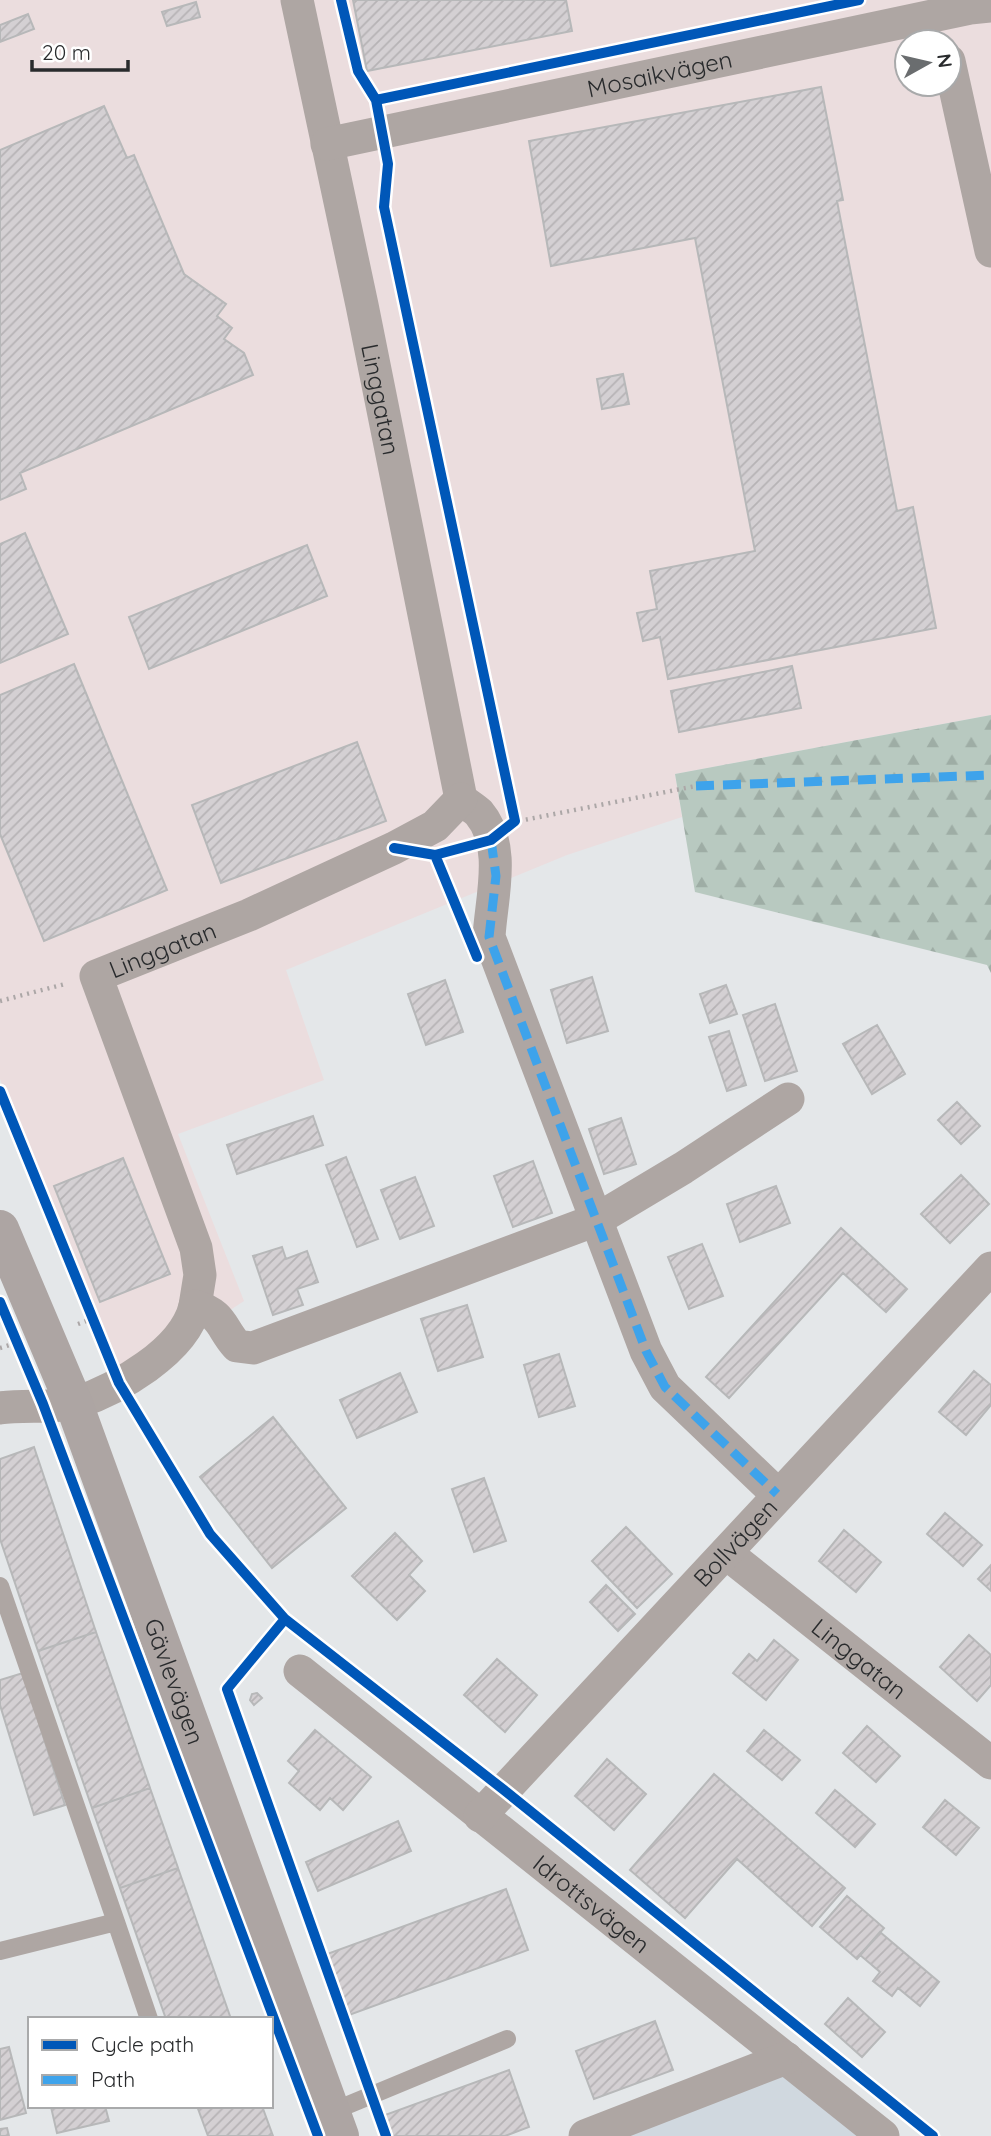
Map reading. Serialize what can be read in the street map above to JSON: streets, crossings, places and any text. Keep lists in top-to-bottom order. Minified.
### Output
{"streets":{"main road":["Gävlevägen"],"street":["Mosaikvägen","Linggatan","Bollvägen","Idrottsvägen"]},"crossings":[["Mosaikvägen","Linggatan"],["Linggatan","Bollvägen"],["Linggatan","Gävlevägen"],["Bollvägen","Idrottsvägen"]],"legend":["Cycle path","Path"],"scale_bar":"20 m","north":"right"}
